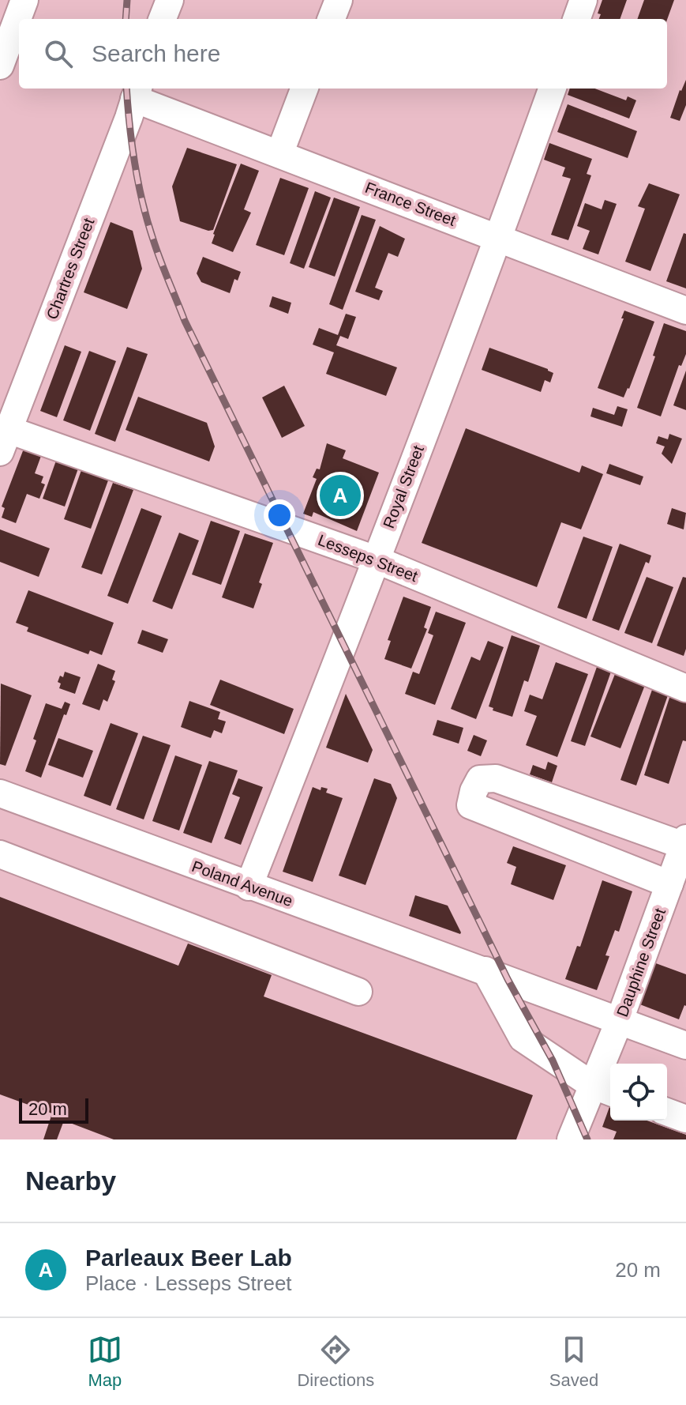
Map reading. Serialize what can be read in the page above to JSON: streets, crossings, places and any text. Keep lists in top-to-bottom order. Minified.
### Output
{"streets":{"street":["France Street","Chartres Street","Royal Street","Lesseps Street","Poland Avenue","Dauphine Street"]},"crossings":[["France Street","Chartres Street"],["France Street","Royal Street"],["Chartres Street","Lesseps Street"],["Royal Street","Lesseps Street"],["Royal Street","Poland Avenue"],["Poland Avenue","Dauphine Street"]],"scale_bar":"20 m","page":{"search":"Search here","pins":"A","scale":"20 m","heading":"Nearby","list":[{"mark":"A","name":"Parleaux Beer Lab","note":"Place · Lesseps Street","value":"20 m"}],"nav":["Map","Directions","Saved"]}}
